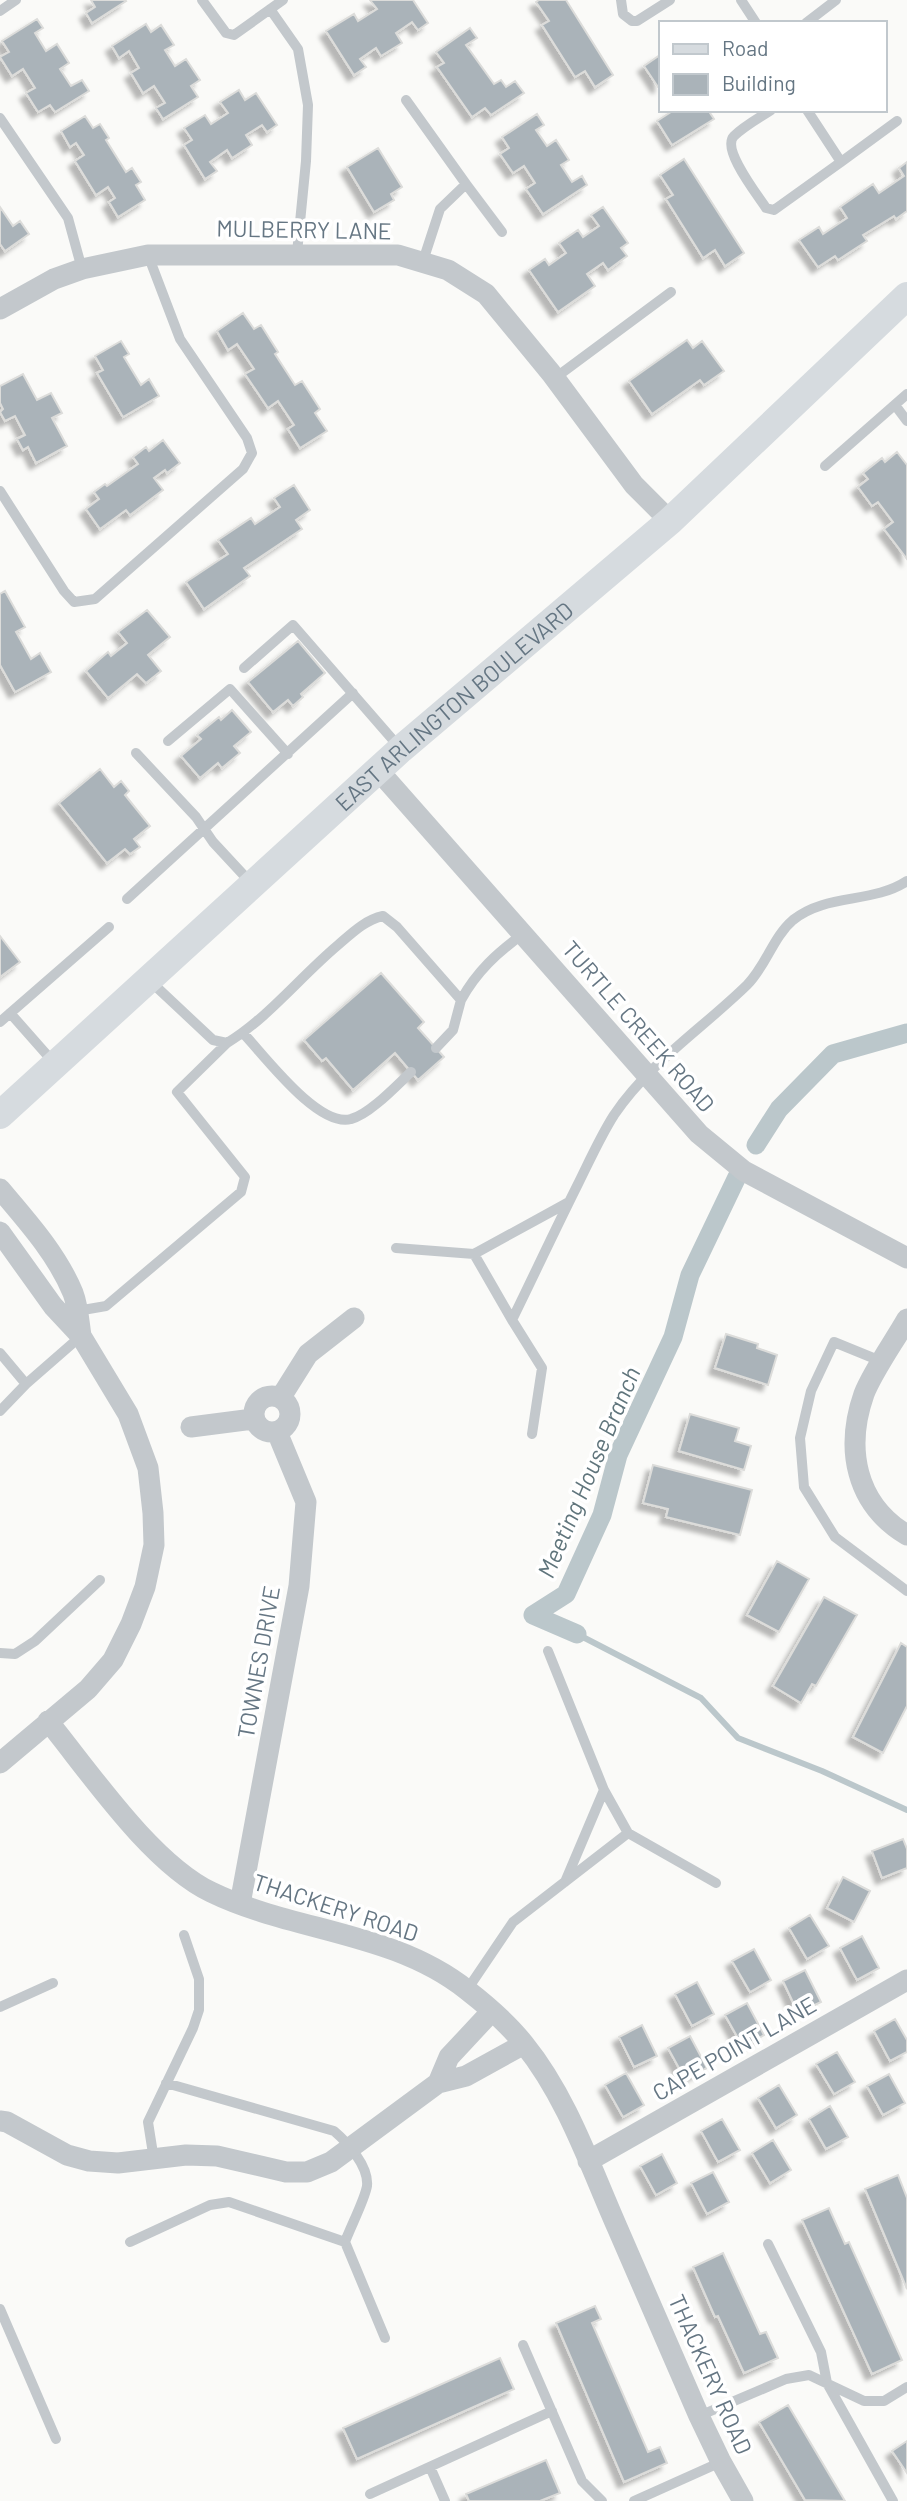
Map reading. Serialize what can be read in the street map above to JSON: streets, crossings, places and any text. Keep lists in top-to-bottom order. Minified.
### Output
{"streets":{"main road":["EAST ARLINGTON BOULEVARD"],"street":["MULBERRY LANE","TURTLE CREEK ROAD","TOWNES DRIVE","THACKERY ROAD","CAPE POINT LANE"]},"crossings":[["MULBERRY LANE","EAST ARLINGTON BOULEVARD"],["EAST ARLINGTON BOULEVARD","TURTLE CREEK ROAD"],["TOWNES DRIVE","THACKERY ROAD"],["THACKERY ROAD","CAPE POINT LANE"]],"water":["Meeting House Branch"],"legend":["Road","Building"]}
